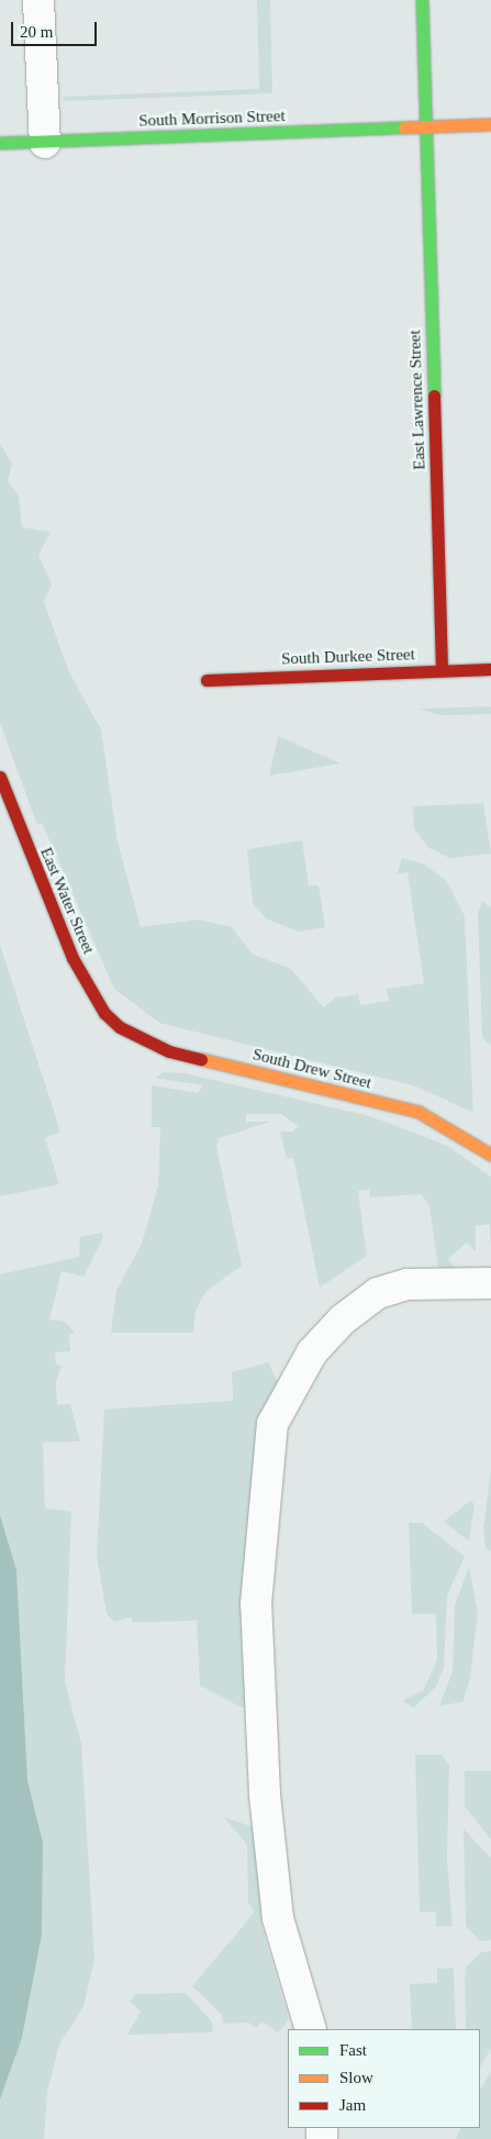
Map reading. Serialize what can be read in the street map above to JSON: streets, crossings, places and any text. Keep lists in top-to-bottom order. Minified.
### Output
{"streets":{"street":["South Morrison Street","East Lawrence Street","South Durkee Street","East Water Street","South Drew Street"]},"crossings":[["South Morrison Street","East Lawrence Street"],["East Lawrence Street","South Durkee Street"],["East Water Street","South Drew Street"]],"legend":["Fast","Slow","Jam"],"scale_bar":"20 m"}
